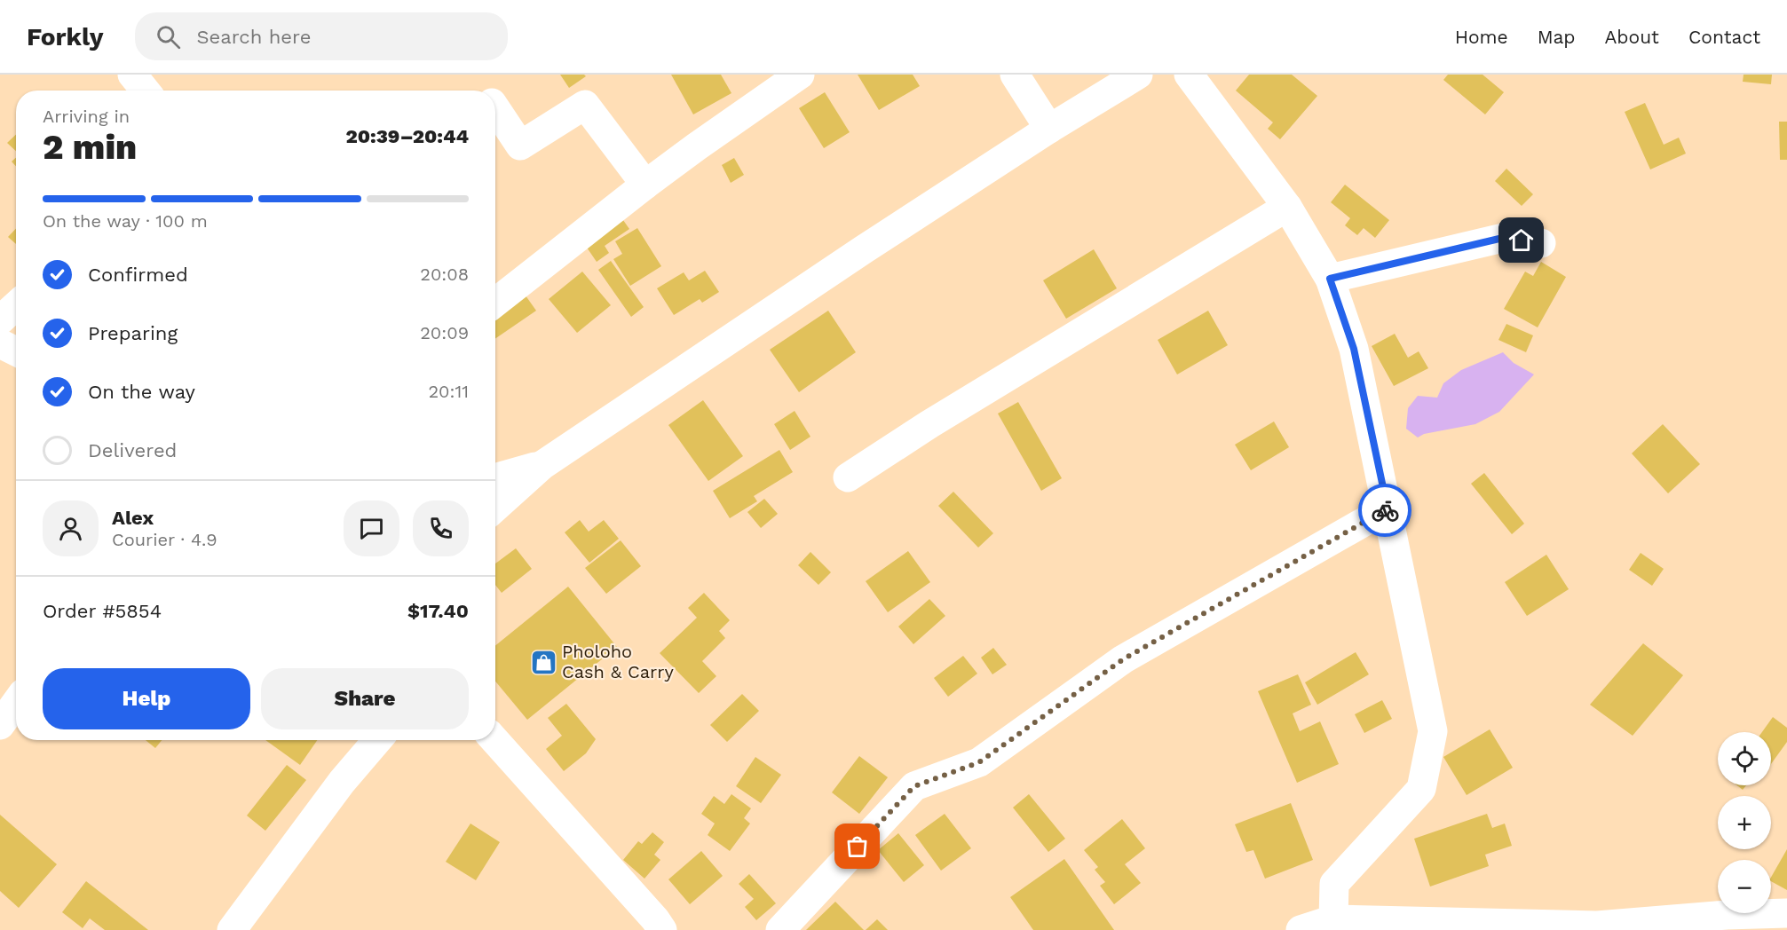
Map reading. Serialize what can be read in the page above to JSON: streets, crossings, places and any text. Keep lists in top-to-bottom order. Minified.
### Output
{"places":{"shop":["Pholoho Cash & Carry"]},"page":{"header":"Forkly","search":"Search here","nav":["Home","Map","About","Contact"],"heading":["2 min","Arriving in","20:39–20:44"],"panel":["Alex","Courier · 4.9","Order #5854","$17.40"],"bar":"On the way · 100 m","list":[["Confirmed","20:08"],["Preparing","20:09"],["On the way","20:11"],"Delivered"],"buttons":["Help","Share"],"map_buttons":["+","−"]}}
